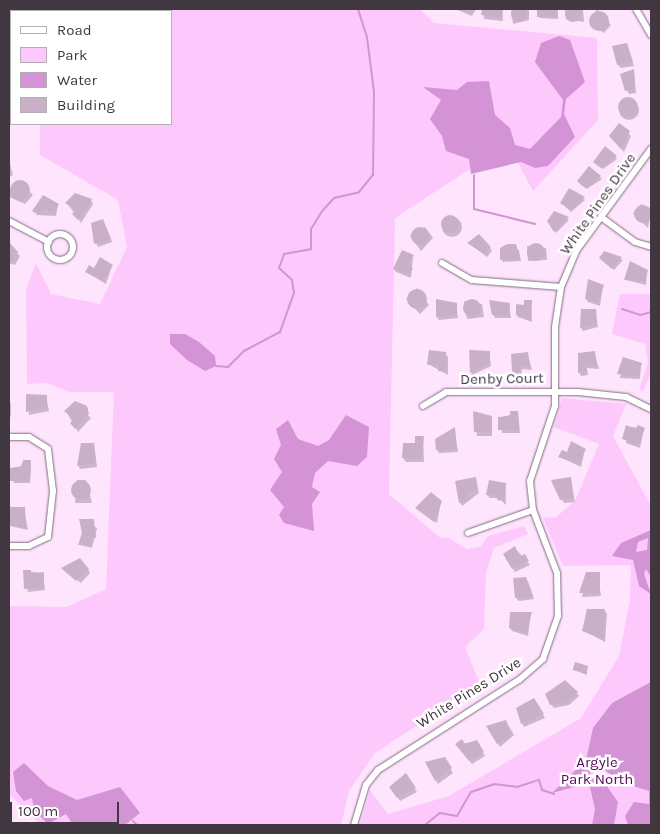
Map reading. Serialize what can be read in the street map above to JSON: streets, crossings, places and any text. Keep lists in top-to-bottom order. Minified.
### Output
{"streets":{"street":["White Pines Drive","Denby Court"]},"crossings":[["White Pines Drive","Denby Court"]],"parks":["Argyle Park North"],"legend":["Road","Park","Water","Building"],"scale_bar":"100 m"}
